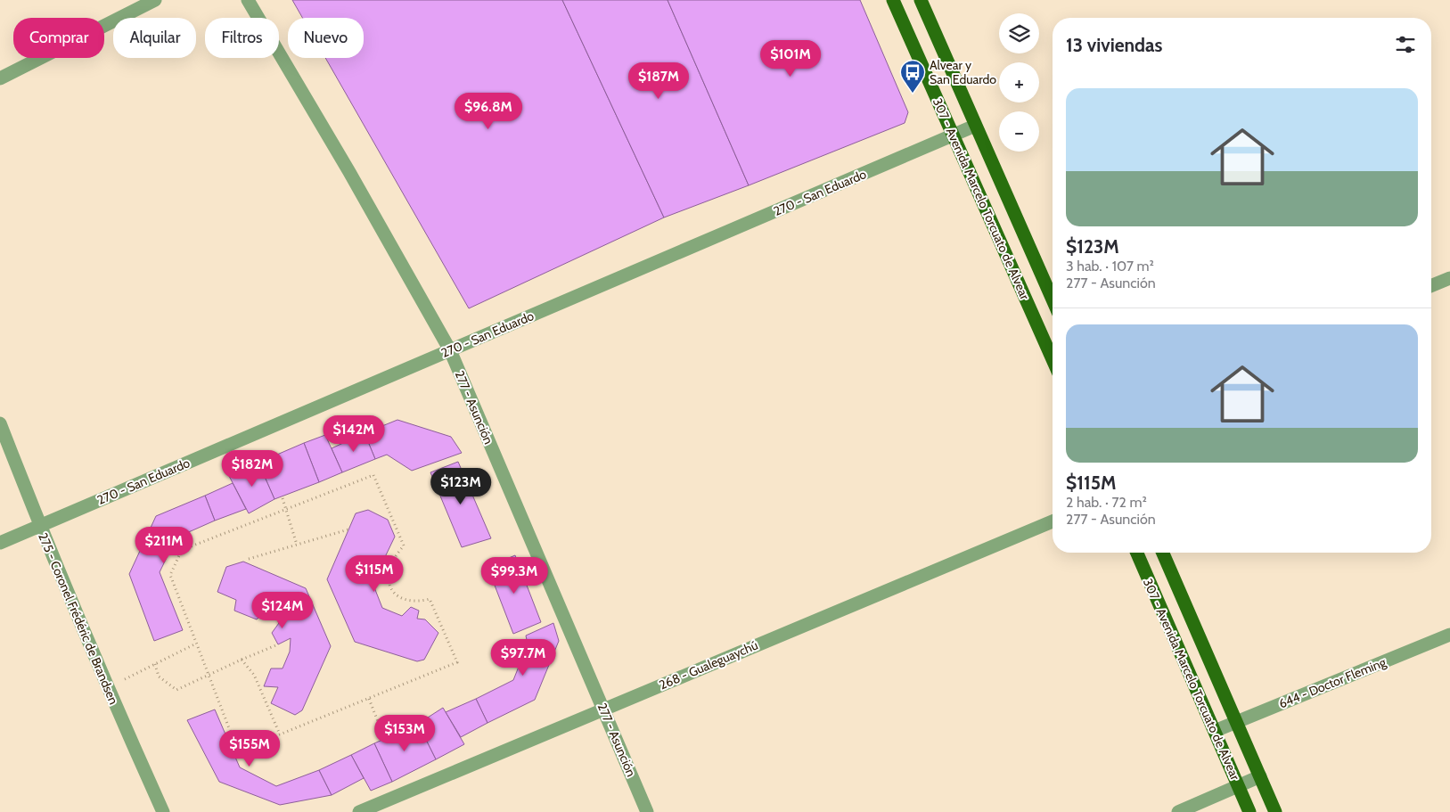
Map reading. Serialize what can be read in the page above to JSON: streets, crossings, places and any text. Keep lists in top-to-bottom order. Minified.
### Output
{"streets":{"main road":["307 - Avenida Marcelo Torcuato de Alvear"],"street":["270 - San Eduardo","277 - Asunción","275 - Coronel Frédéric de Brandsen","268 - Gualeguaychú","644 - Doctor Fleming"]},"crossings":[["270 - San Eduardo","307 - Avenida Marcelo Torcuato de Alvear"],["270 - San Eduardo","277 - Asunción"],["270 - San Eduardo","275 - Coronel Frédéric de Brandsen"],["307 - Avenida Marcelo Torcuato de Alvear","644 - Doctor Fleming"],["277 - Asunción","268 - Gualeguaychú"]],"places":{"bus stop":["Alvear y San Eduardo"]},"page":{"map_buttons":["+","−"],"chip":["Comprar","Alquilar","Filtros","Nuevo"],"heading":"13 viviendas","price":["$101M","$187M","$96.8M","$142M","$182M","$123M","$211M","$115M","$99.3M","$124M","$97.7M","$153M","$155M"],"list":[{"name":"$123M","note":"3 hab. · 107 m² · 277 - Asunción"},{"name":"$115M","note":"2 hab. · 72 m² · 277 - Asunción"}]}}
